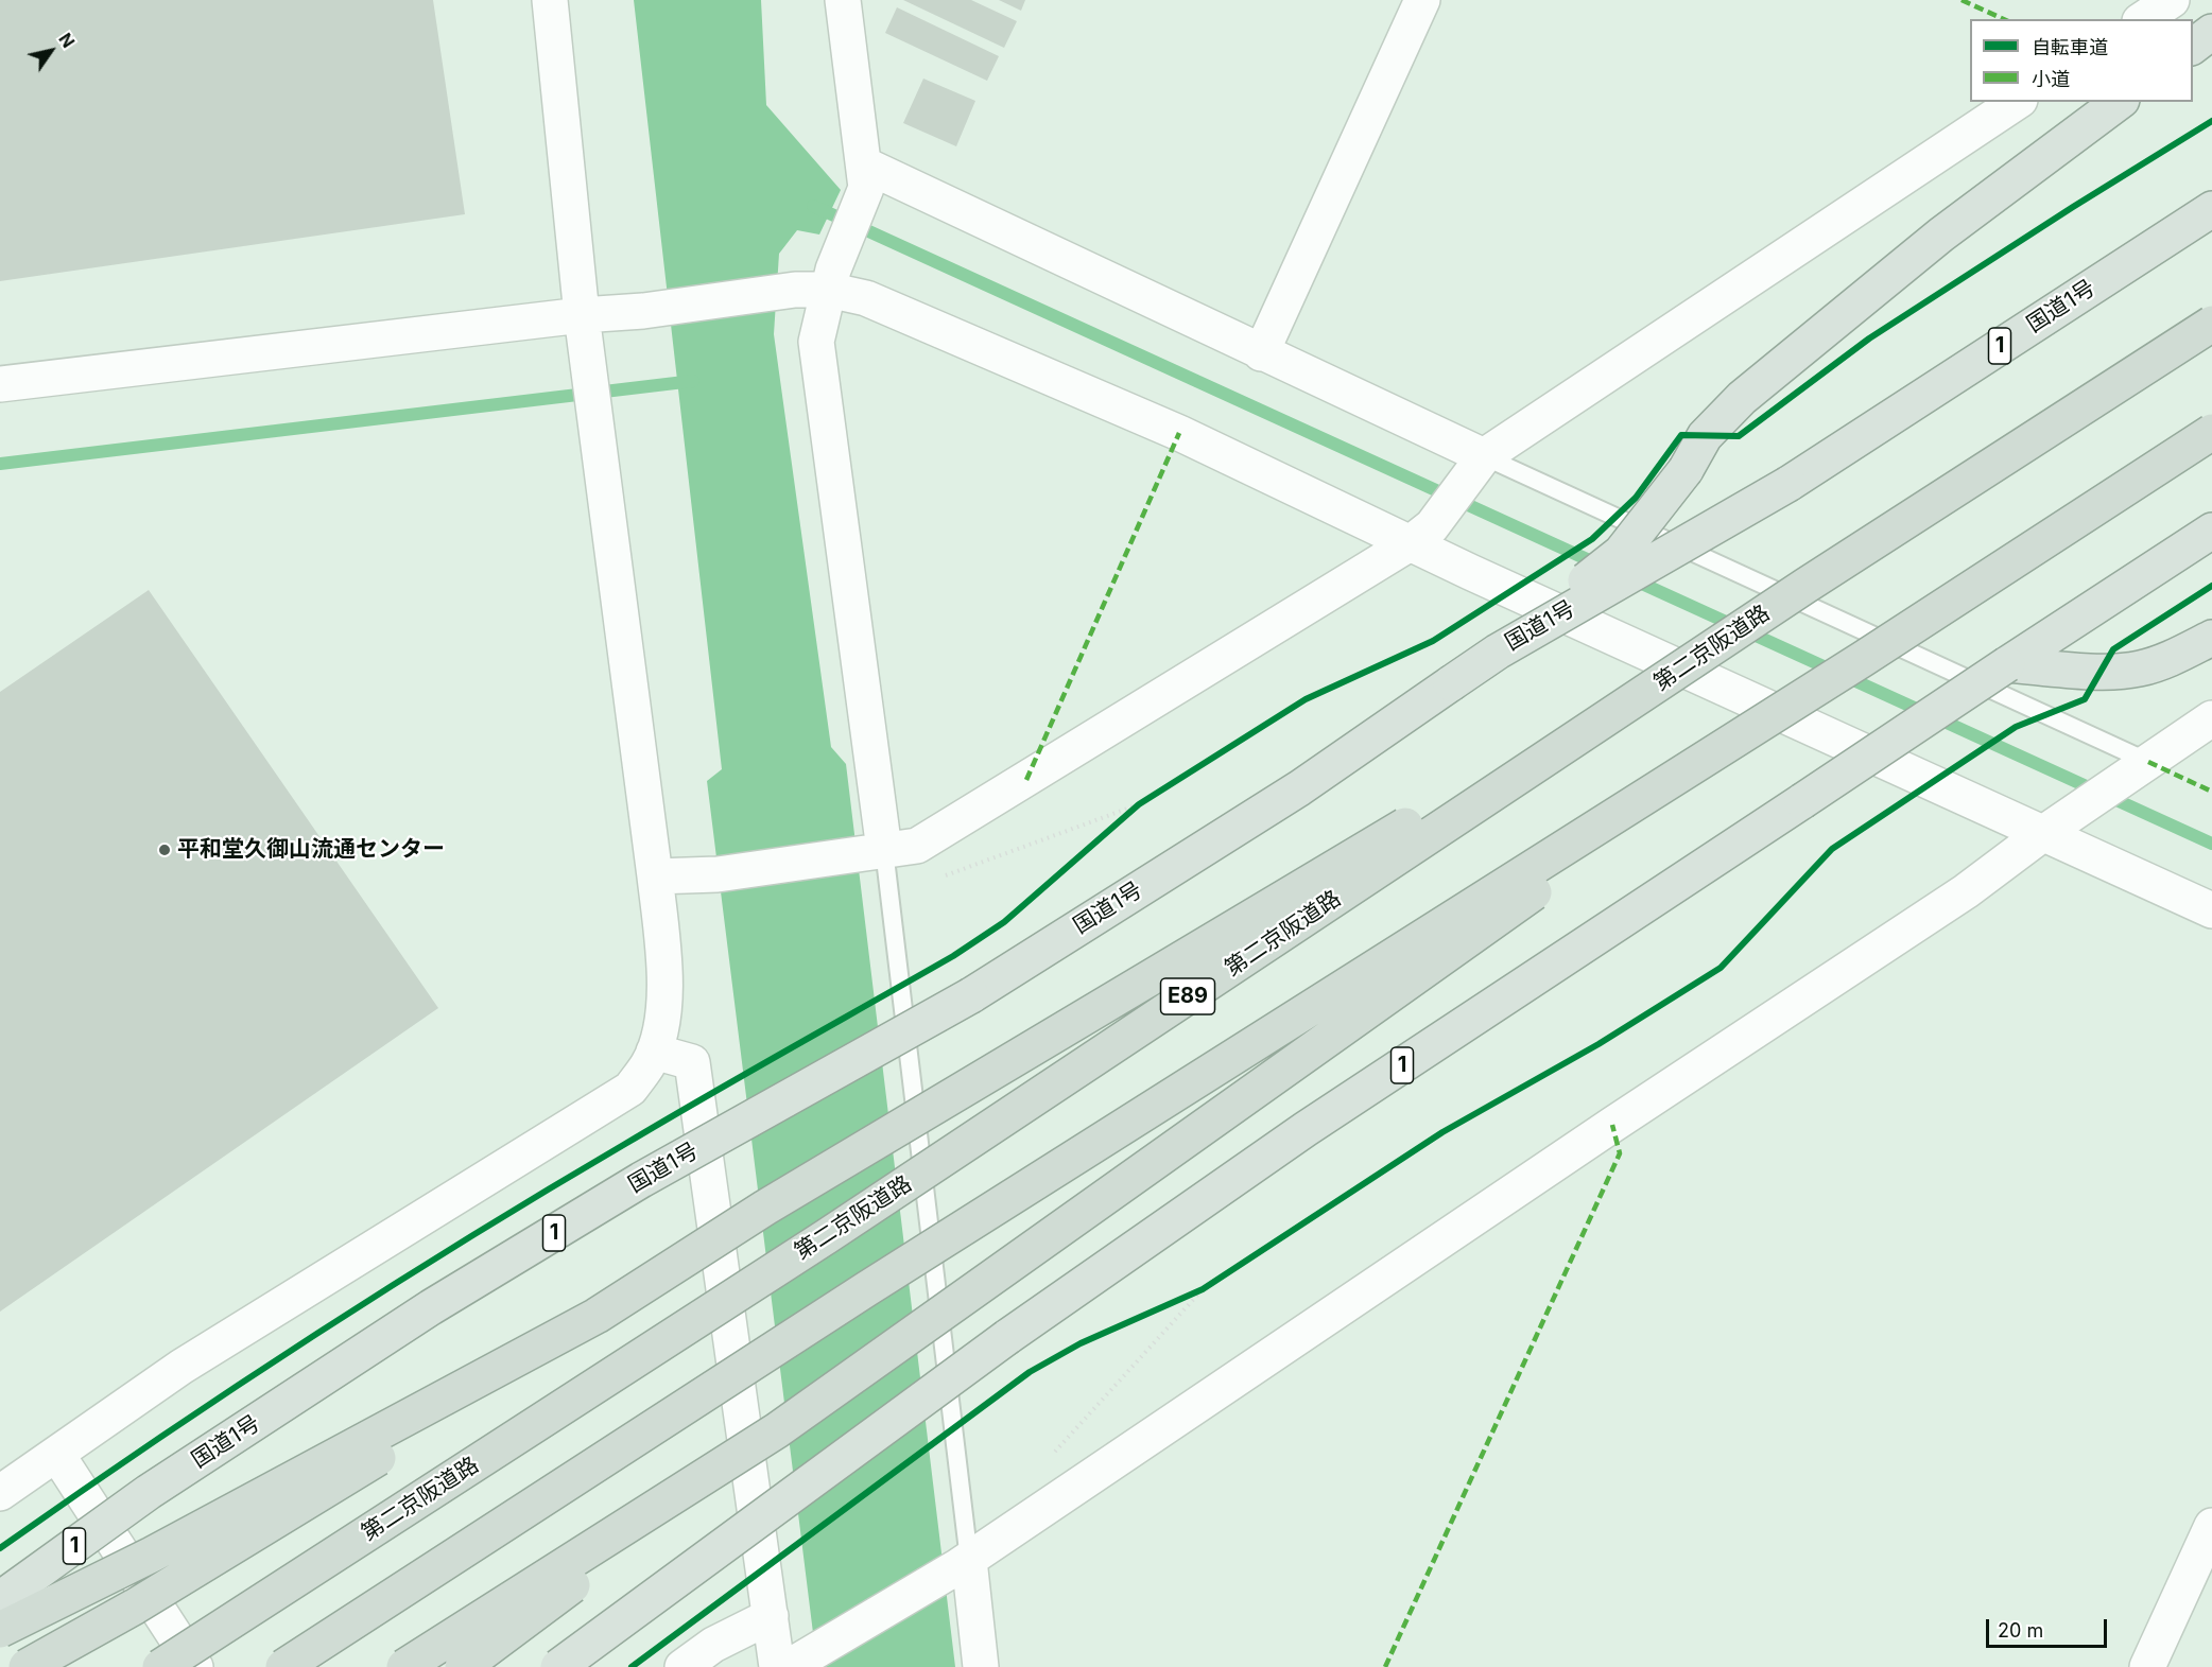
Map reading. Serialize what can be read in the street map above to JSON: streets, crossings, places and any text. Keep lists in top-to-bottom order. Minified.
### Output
{"streets":{"highway":["国道1号","1","第二京阪道路","E89"]},"places":["平和堂久御山流通センター"],"legend":["自転車道","小道"],"scale_bar":"20 m","north":"top right"}
